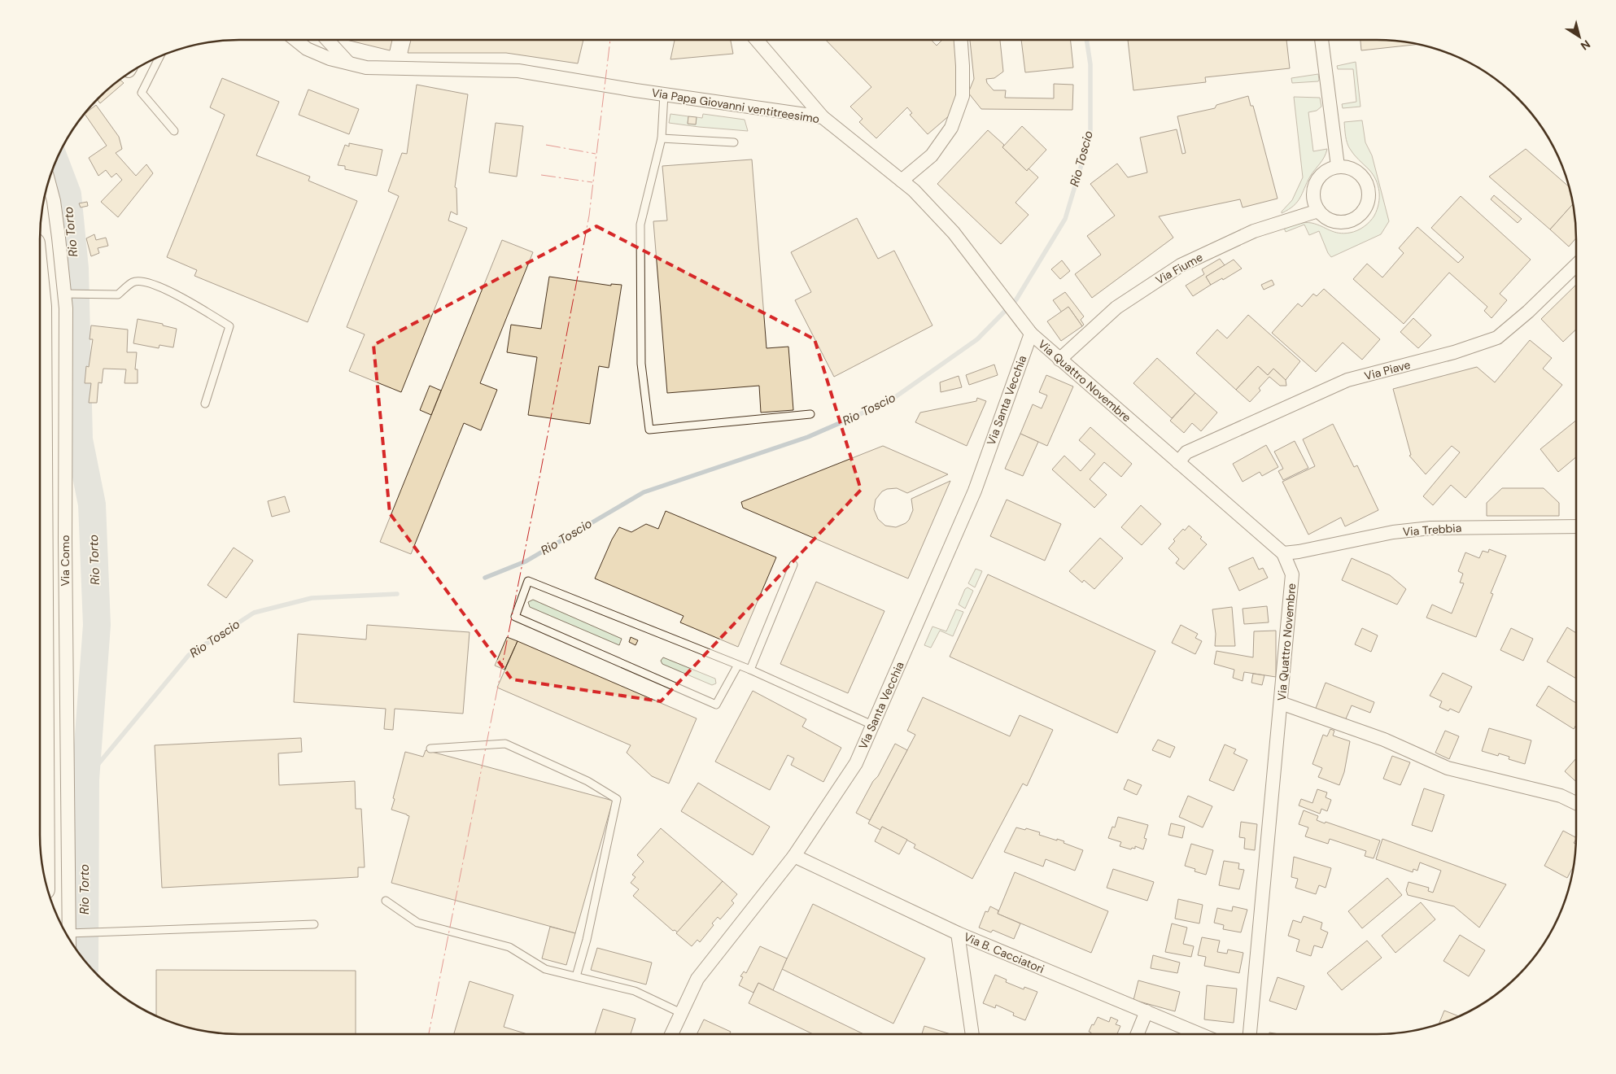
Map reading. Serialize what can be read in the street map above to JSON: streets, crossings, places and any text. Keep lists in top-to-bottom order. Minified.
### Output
{"streets":{"street":["Via Papa Giovanni ventitreesimo","Via Fiume","Via Piave","Via Quattro Novembre","Via Santa Vecchia","Via Trebbia","Via Como","Via B. Cacciatori"]},"crossings":[["Via Papa Giovanni ventitreesimo","Via Quattro Novembre"],["Via Papa Giovanni ventitreesimo","Via Santa Vecchia"],["Via Fiume","Via Quattro Novembre"],["Via Piave","Via Quattro Novembre"],["Via Quattro Novembre","Via Santa Vecchia"],["Via Quattro Novembre","Via Trebbia"],["Via Santa Vecchia","Via B. Cacciatori"]],"water":["Rio Toscio","Rio Torto"],"north":"bottom right"}
